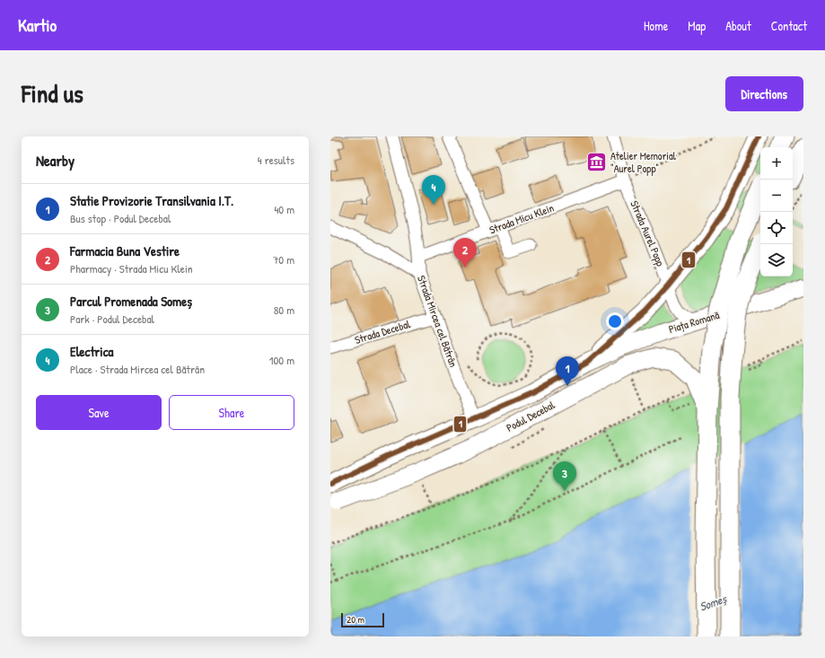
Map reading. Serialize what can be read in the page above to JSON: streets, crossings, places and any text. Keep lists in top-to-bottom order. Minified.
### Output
{"streets":{"main road":["Podul Decebal"],"street":["Strada Micu Klein","Strada Aurel Popp","Strada Mircea cel Bătrân","Piața Romană","Strada Decebal"]},"crossings":[["Strada Micu Klein","Strada Aurel Popp"],["Strada Micu Klein","Strada Mircea cel Bătrân"],["Strada Aurel Popp","Piața Romană"],["Strada Mircea cel Bătrân","Piața Romană"],["Strada Mircea cel Bătrân","Strada Decebal"]],"water":["Someș"],"places":{"museum":["Atelier Memorial \"Aurel Popp\""]},"lines":["transit line 1"],"scale_bar":"20 m","page":{"header":"Kartio","nav":["Home","Map","About","Contact"],"title":"Find us","buttons":["Directions",["Save","Share"]],"heading":["Nearby","4 results"],"map_buttons":["+","−"],"pins":["4","2","1","3"],"list":[{"mark":"1","name":"Statie Provizorie Transilvania I.T.","note":"Bus stop · Podul Decebal","value":"40 m"},{"mark":"2","name":"Farmacia Buna Vestire","note":"Pharmacy · Strada Micu Klein","value":"70 m"},{"mark":"3","name":"Parcul Promenada Someș","note":"Park · Podul Decebal","value":"80 m"},{"mark":"4","name":"Electrica","note":"Place · Strada Mircea cel Bătrân","value":"100 m"}],"scale":"20 m"}}
